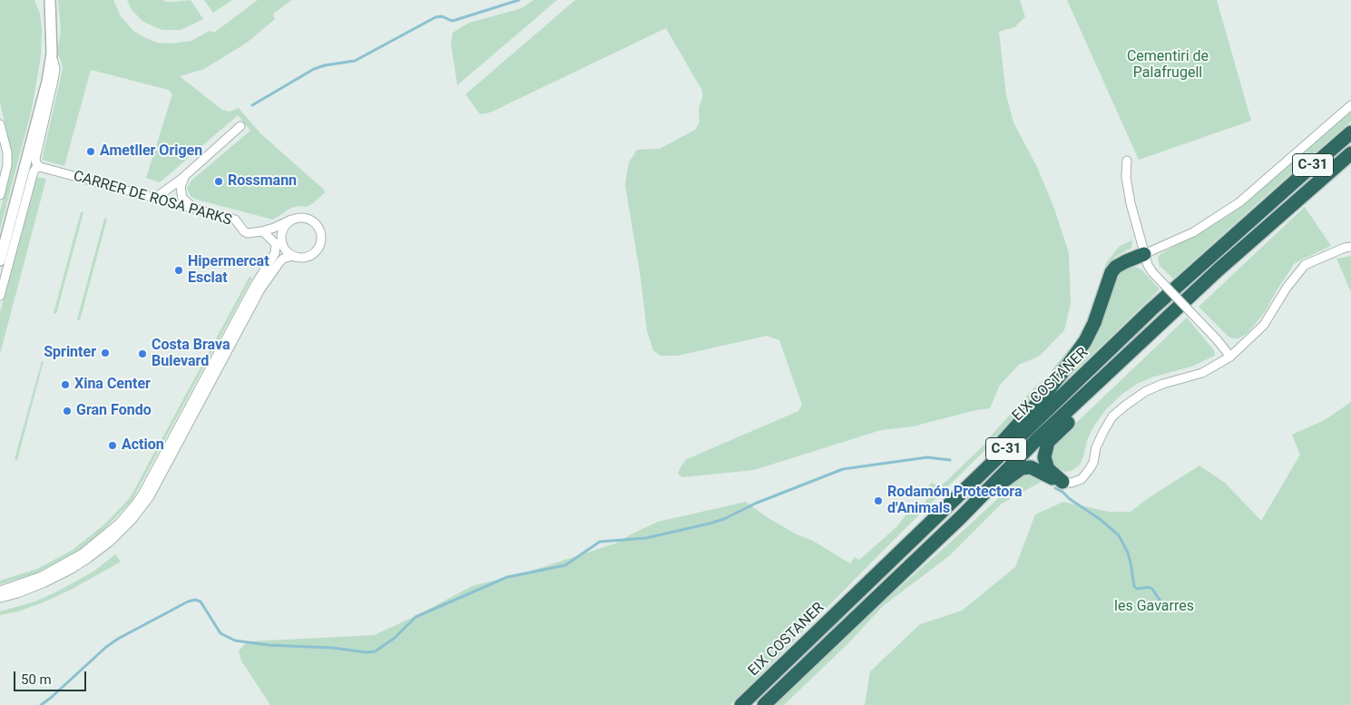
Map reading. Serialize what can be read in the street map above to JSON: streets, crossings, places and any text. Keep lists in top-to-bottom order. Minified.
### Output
{"streets":{"highway":["C-31","EIX COSTANER"],"street":["CARRER DE ROSA PARKS"]},"parks":["Cementiri de Palafrugell","les Gavarres"],"places":["Ametller Origen","Rossmann","Hipermercat Esclat","Sprinter","Costa Brava Bulevard","Xina Center","Gran Fondo","Action","Rodamón Protectora d'Animals"],"scale_bar":"50 m"}
